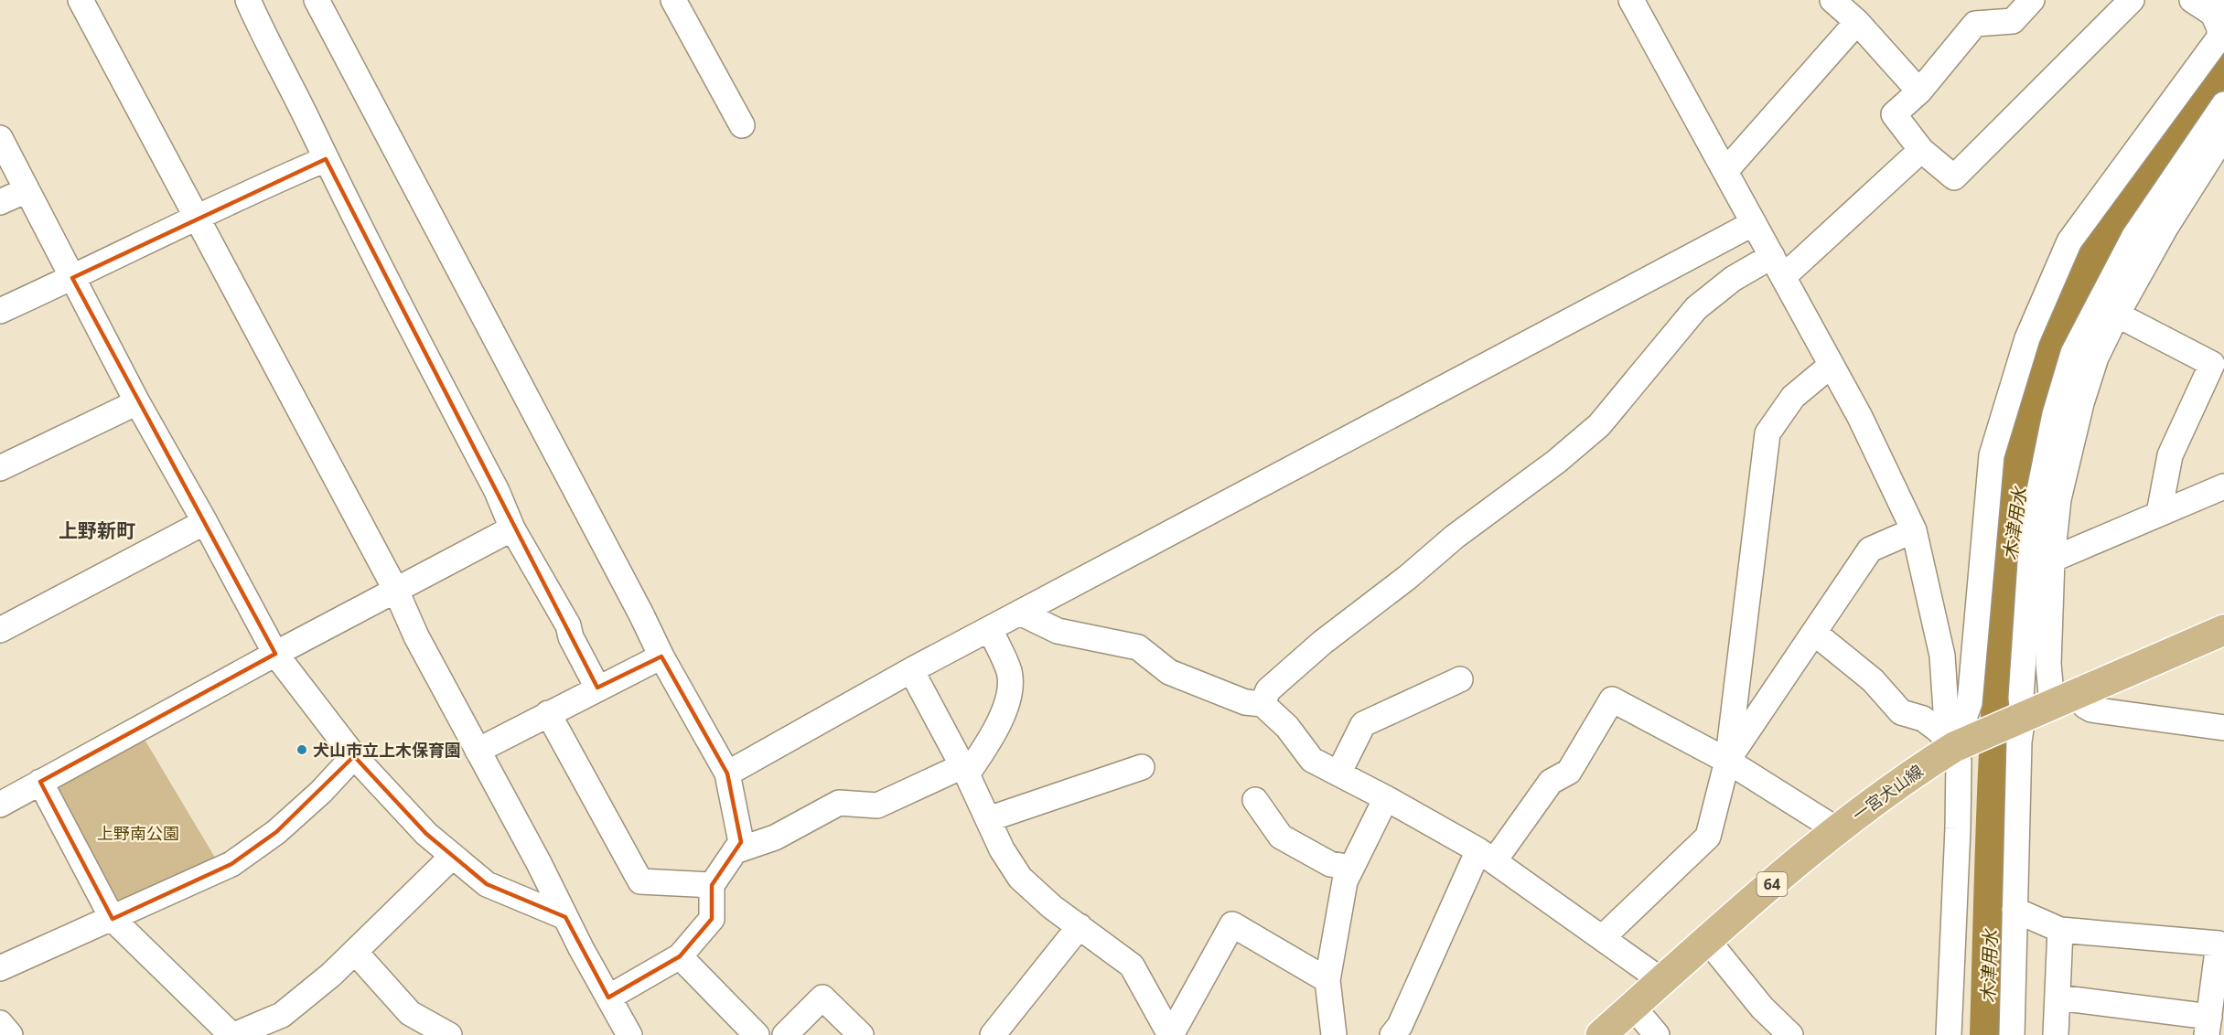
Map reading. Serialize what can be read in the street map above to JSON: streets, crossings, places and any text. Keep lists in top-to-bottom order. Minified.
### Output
{"streets":{"main road":["一宮犬山線","64"]},"districts":["上野新町"],"water":["木津用水"],"parks":["上野南公園"],"places":["犬山市立上木保育園"]}
